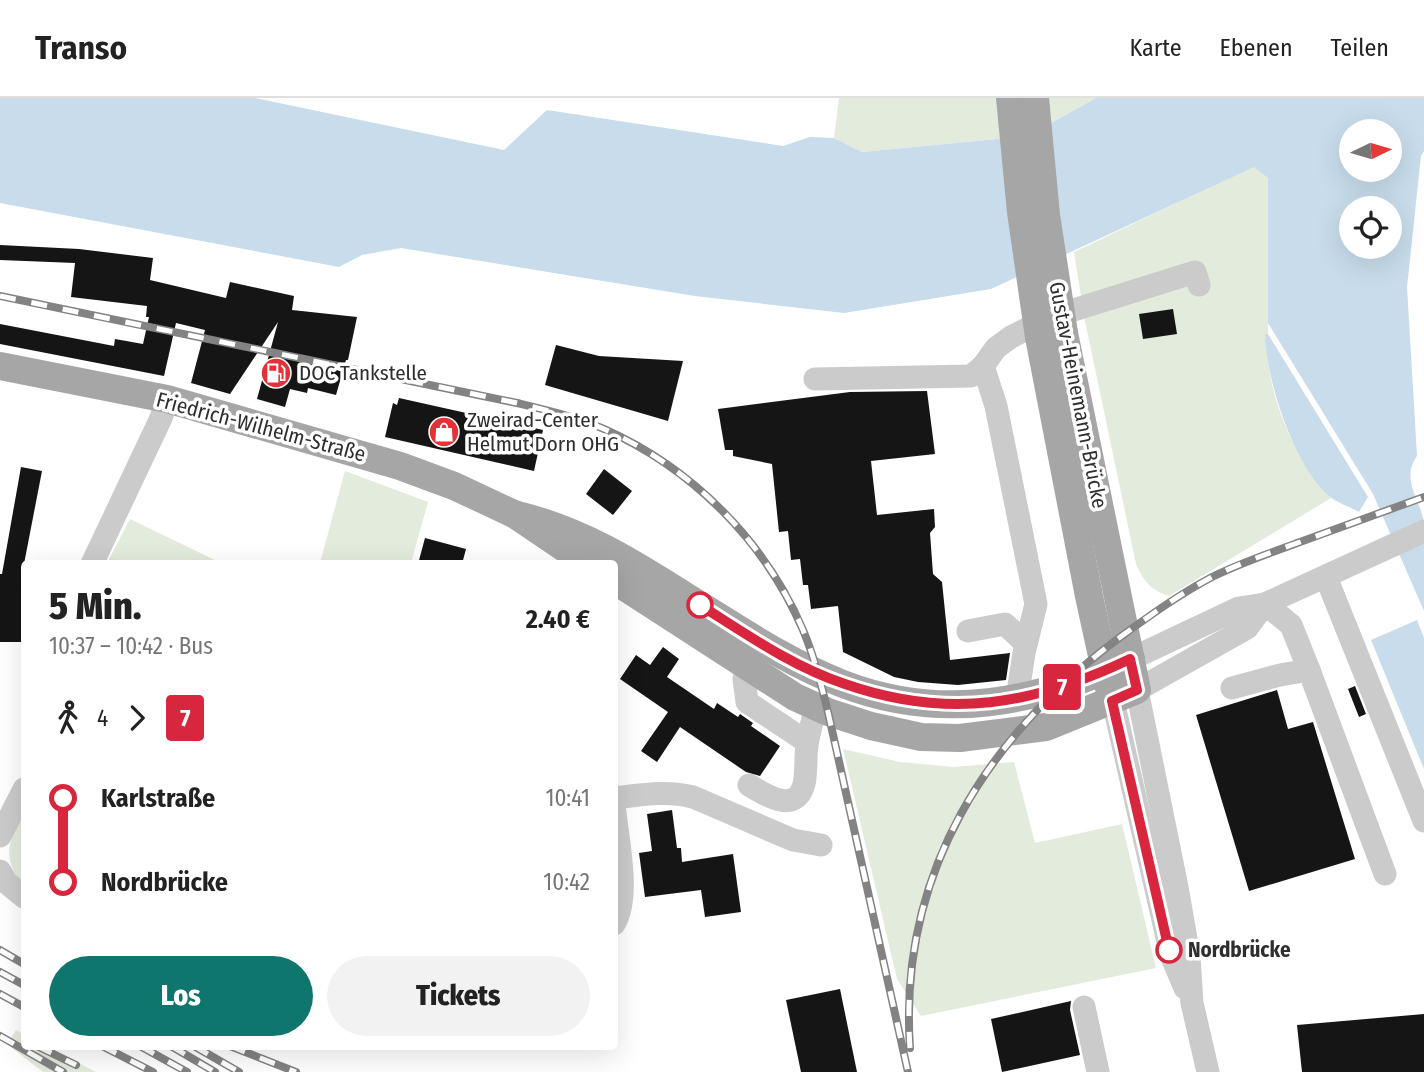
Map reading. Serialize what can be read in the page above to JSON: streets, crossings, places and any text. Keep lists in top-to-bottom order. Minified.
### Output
{"streets":{"main road":["Gustav-Heinemann-Brücke","Friedrich-Wilhelm-Straße"]},"crossings":[["Gustav-Heinemann-Brücke","Friedrich-Wilhelm-Straße"]],"places":{"fuel station":["DOC Tankstelle"],"shop":["Zweirad-Center Helmut Dorn OHG"],"other":["Nordbrücke"]},"lines":["bus line 7"],"north":"right","page":{"header":"Transo","nav":["Karte","Ebenen","Teilen"],"on_map":"7","heading":["5 Min.","10:37 – 10:42 · Bus","2.40 €"],"legs":["4","7"],"list":[{"name":"Karlstraße","value":"10:41"},{"name":"Nordbrücke","value":"10:42"}],"buttons":["Los","Tickets"]}}
